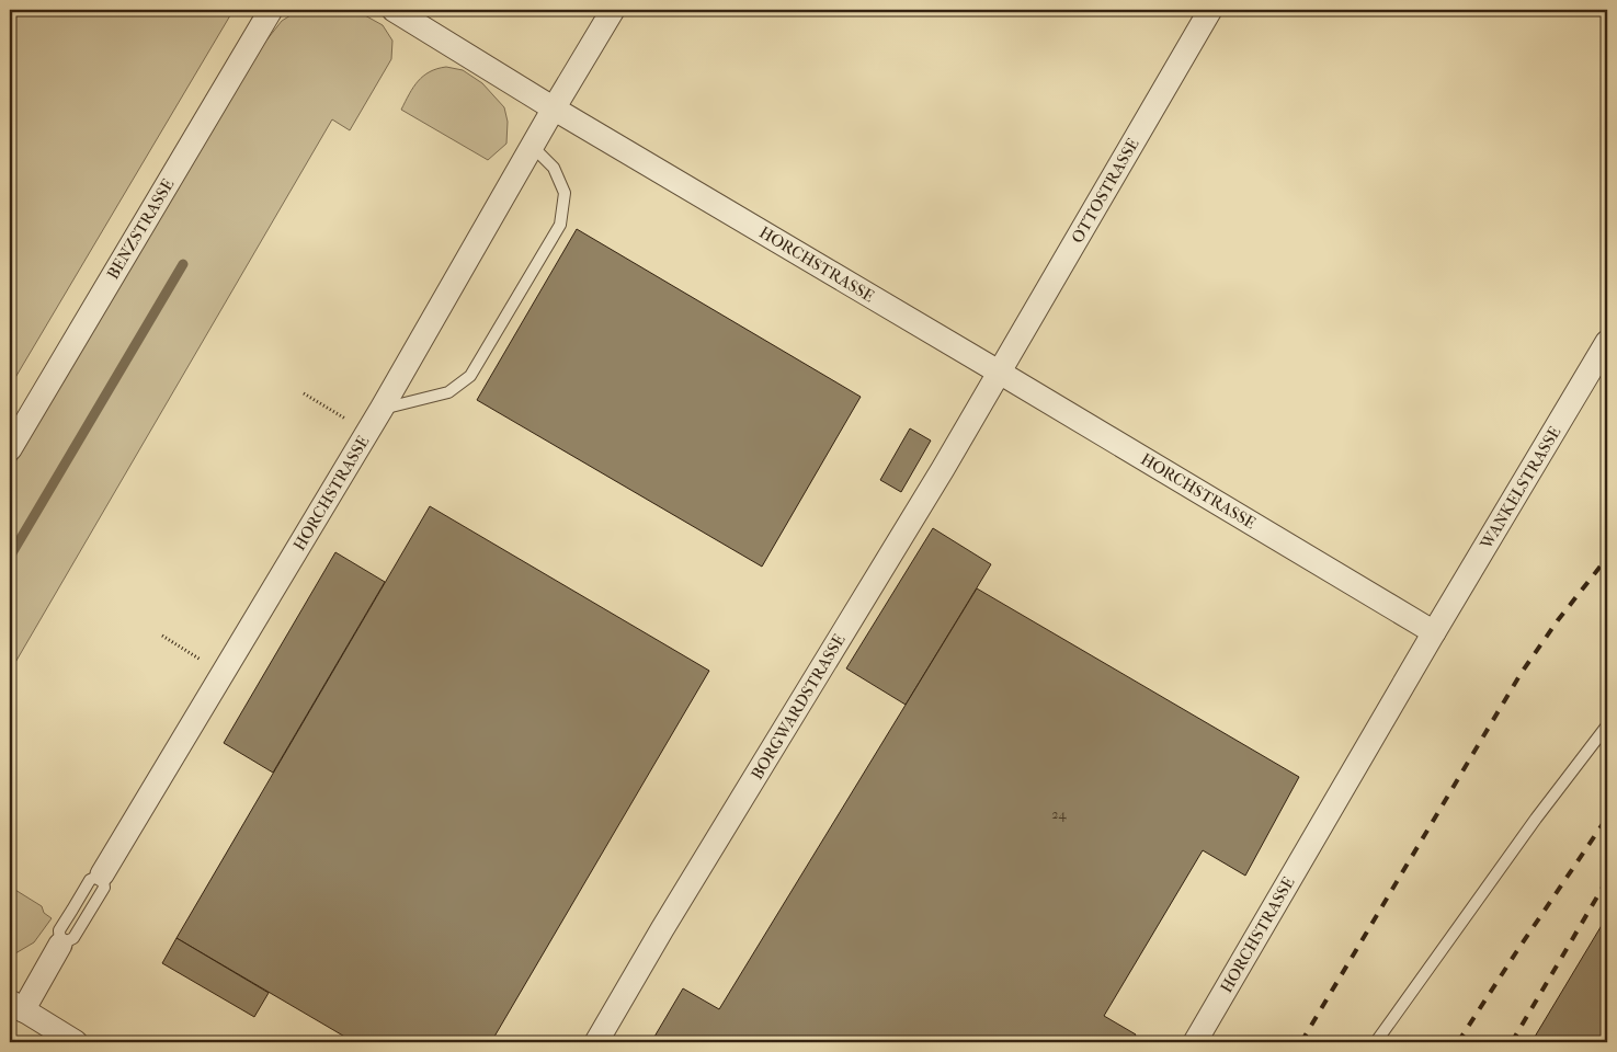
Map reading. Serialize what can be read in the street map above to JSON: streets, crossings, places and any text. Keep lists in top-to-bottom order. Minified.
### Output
{"streets":{"street":["OTTOSTRASSE","BENZSTRASSE","HORCHSTRASSE","WANKELSTRASSE","BORGWARDSTRASSE"]},"crossings":[["OTTOSTRASSE","HORCHSTRASSE"],["OTTOSTRASSE","BORGWARDSTRASSE"],["HORCHSTRASSE","WANKELSTRASSE"],["HORCHSTRASSE","BORGWARDSTRASSE"]],"house_numbers":["24"]}
